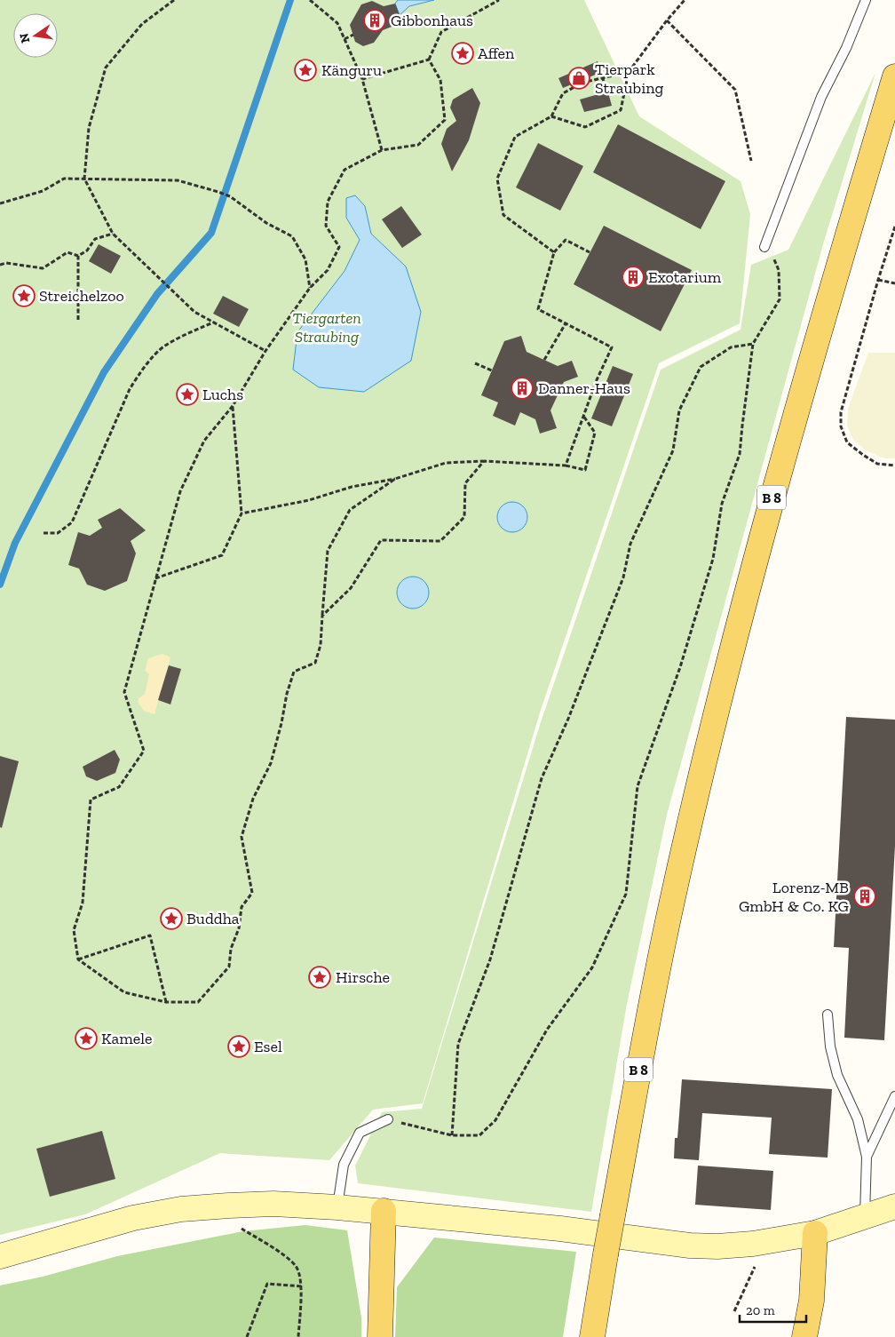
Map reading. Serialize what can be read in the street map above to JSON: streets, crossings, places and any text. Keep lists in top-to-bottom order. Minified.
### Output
{"streets":{"main road":["B 8"]},"parks":["Tiergarten Straubing"],"places":{"building":["Gibbonhaus","Exotarium","Danner-Haus","Lorenz-MB GmbH & Co. KG"],"place":["Affen","Känguru","Streichelzoo","Luchs","Buddha","Hirsche","Kamele","Esel"],"shop":["Tierpark Straubing"]},"scale_bar":"20 m","north":"left"}
